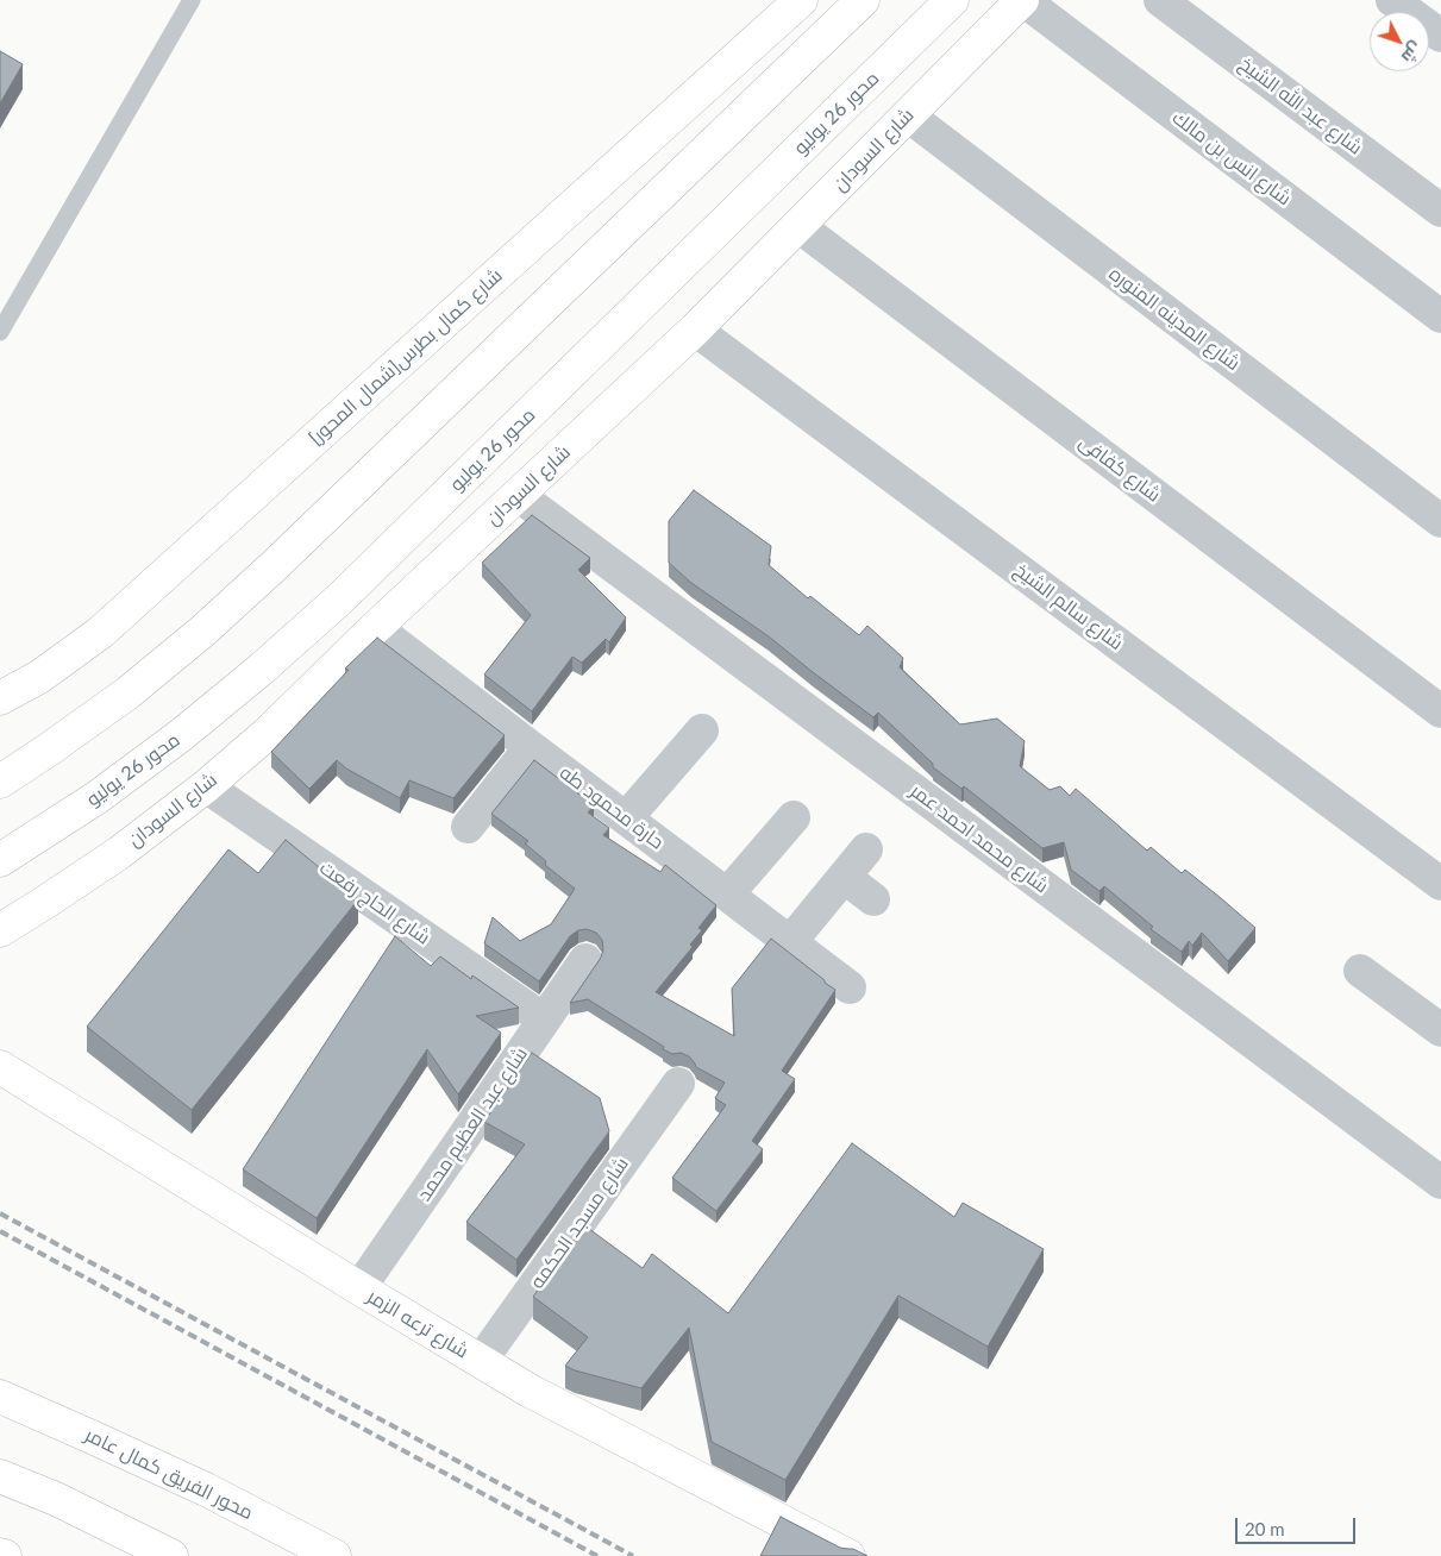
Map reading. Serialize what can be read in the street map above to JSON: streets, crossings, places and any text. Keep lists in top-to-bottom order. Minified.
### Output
{"streets":{"main road":["محور 26 يوليو","شارع السودان","شارع كمال بطرس[شمال المحور]","شارع ترعه الزمر","محور الفريق كمال عامر"],"street":["شارع عبد الله الشيخ","شارع انس بن مالك","شارع المدينه المنوره","شارع كفافى","شارع سالم الشيخ","حارة محمود طه","شارع محمد احمد عمر","شارع الحاج رفعت","شارع عبد العظيم محمد","شارع مسجد الحكمه"]},"crossings":[["شارع السودان","شارع انس بن مالك"],["شارع السودان","شارع المدينه المنوره"],["شارع السودان","شارع كفافى"],["شارع السودان","شارع سالم الشيخ"],["شارع السودان","حارة محمود طه"],["شارع السودان","شارع محمد احمد عمر"],["شارع السودان","شارع الحاج رفعت"],["شارع الحاج رفعت","شارع عبد العظيم محمد"],["شارع عبد العظيم محمد","شارع ترعه الزمر"],["شارع مسجد الحكمه","شارع ترعه الزمر"]],"scale_bar":"20 m","north":"bottom right"}
